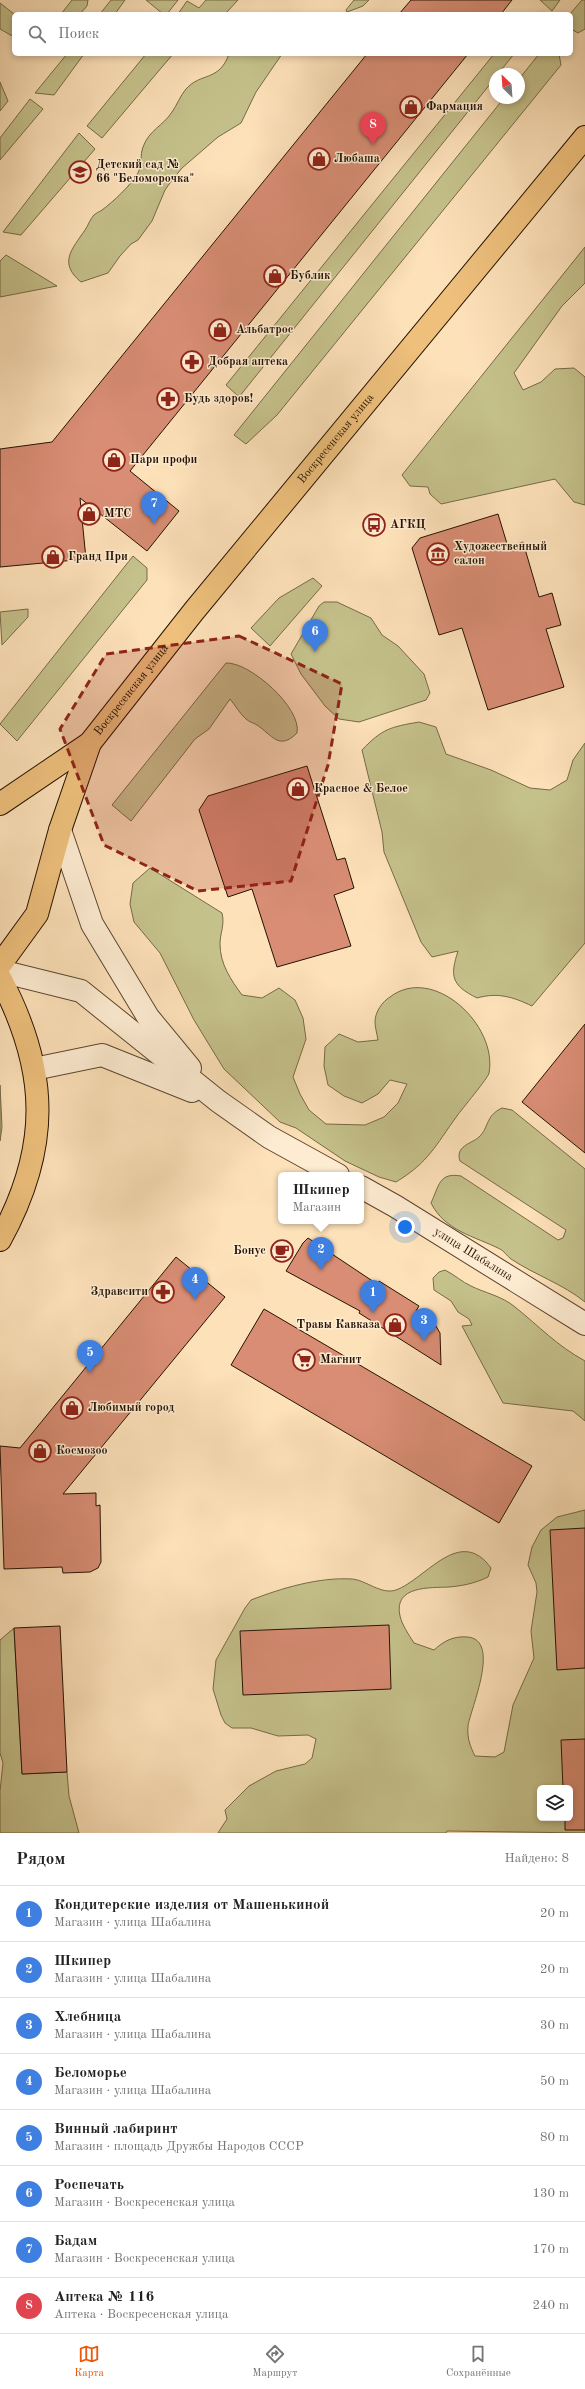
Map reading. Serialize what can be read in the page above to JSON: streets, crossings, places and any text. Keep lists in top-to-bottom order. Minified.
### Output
{"streets":{"main road":["Воскресенская улица"],"street":["улица Шабалина"]},"places":{"shop":["Фармация","Любаша","Бублик","Альбатрос","Пари профи","МТС","Гранд При","Красное & Белое","Травы Кавказа","Любимый город","Космозоо"],"school or university":["Детский сад № 66 \"Беломорочка\""],"pharmacy":["Добрая аптека","Будь здоров!","Здравсити"],"bus stop":["АГКЦ"],"museum":["Художественный салон"],"cafe":["Бонус"],"supermarket":["Магнит"]},"north":"top left","page":{"search":"Поиск","pins":["8","7","6","2","4","1","3","5"],"popup":["Шкипер","Магазин"],"heading":["Рядом","Найдено: 8"],"list":[{"mark":"1","name":"Кондитерские изделия от Машенькиной","note":"Магазин · улица Шабалина","value":"20 m"},{"mark":"2","name":"Шкипер","note":"Магазин · улица Шабалина","value":"20 m"},{"mark":"3","name":"Хлебница","note":"Магазин · улица Шабалина","value":"30 m"},{"mark":"4","name":"Беломорье","note":"Магазин · улица Шабалина","value":"50 m"},{"mark":"5","name":"Винный лабиринт","note":"Магазин · площадь Дружбы Народов СССР","value":"80 m"},{"mark":"6","name":"Роспечать","note":"Магазин · Воскресенская улица","value":"130 m"},{"mark":"7","name":"Бадам","note":"Магазин · Воскресенская улица","value":"170 m"},{"mark":"8","name":"Аптека № 116","note":"Аптека · Воскресенская улица","value":"240 m"}],"nav":["Карта","Маршрут","Сохранённые"]}}
